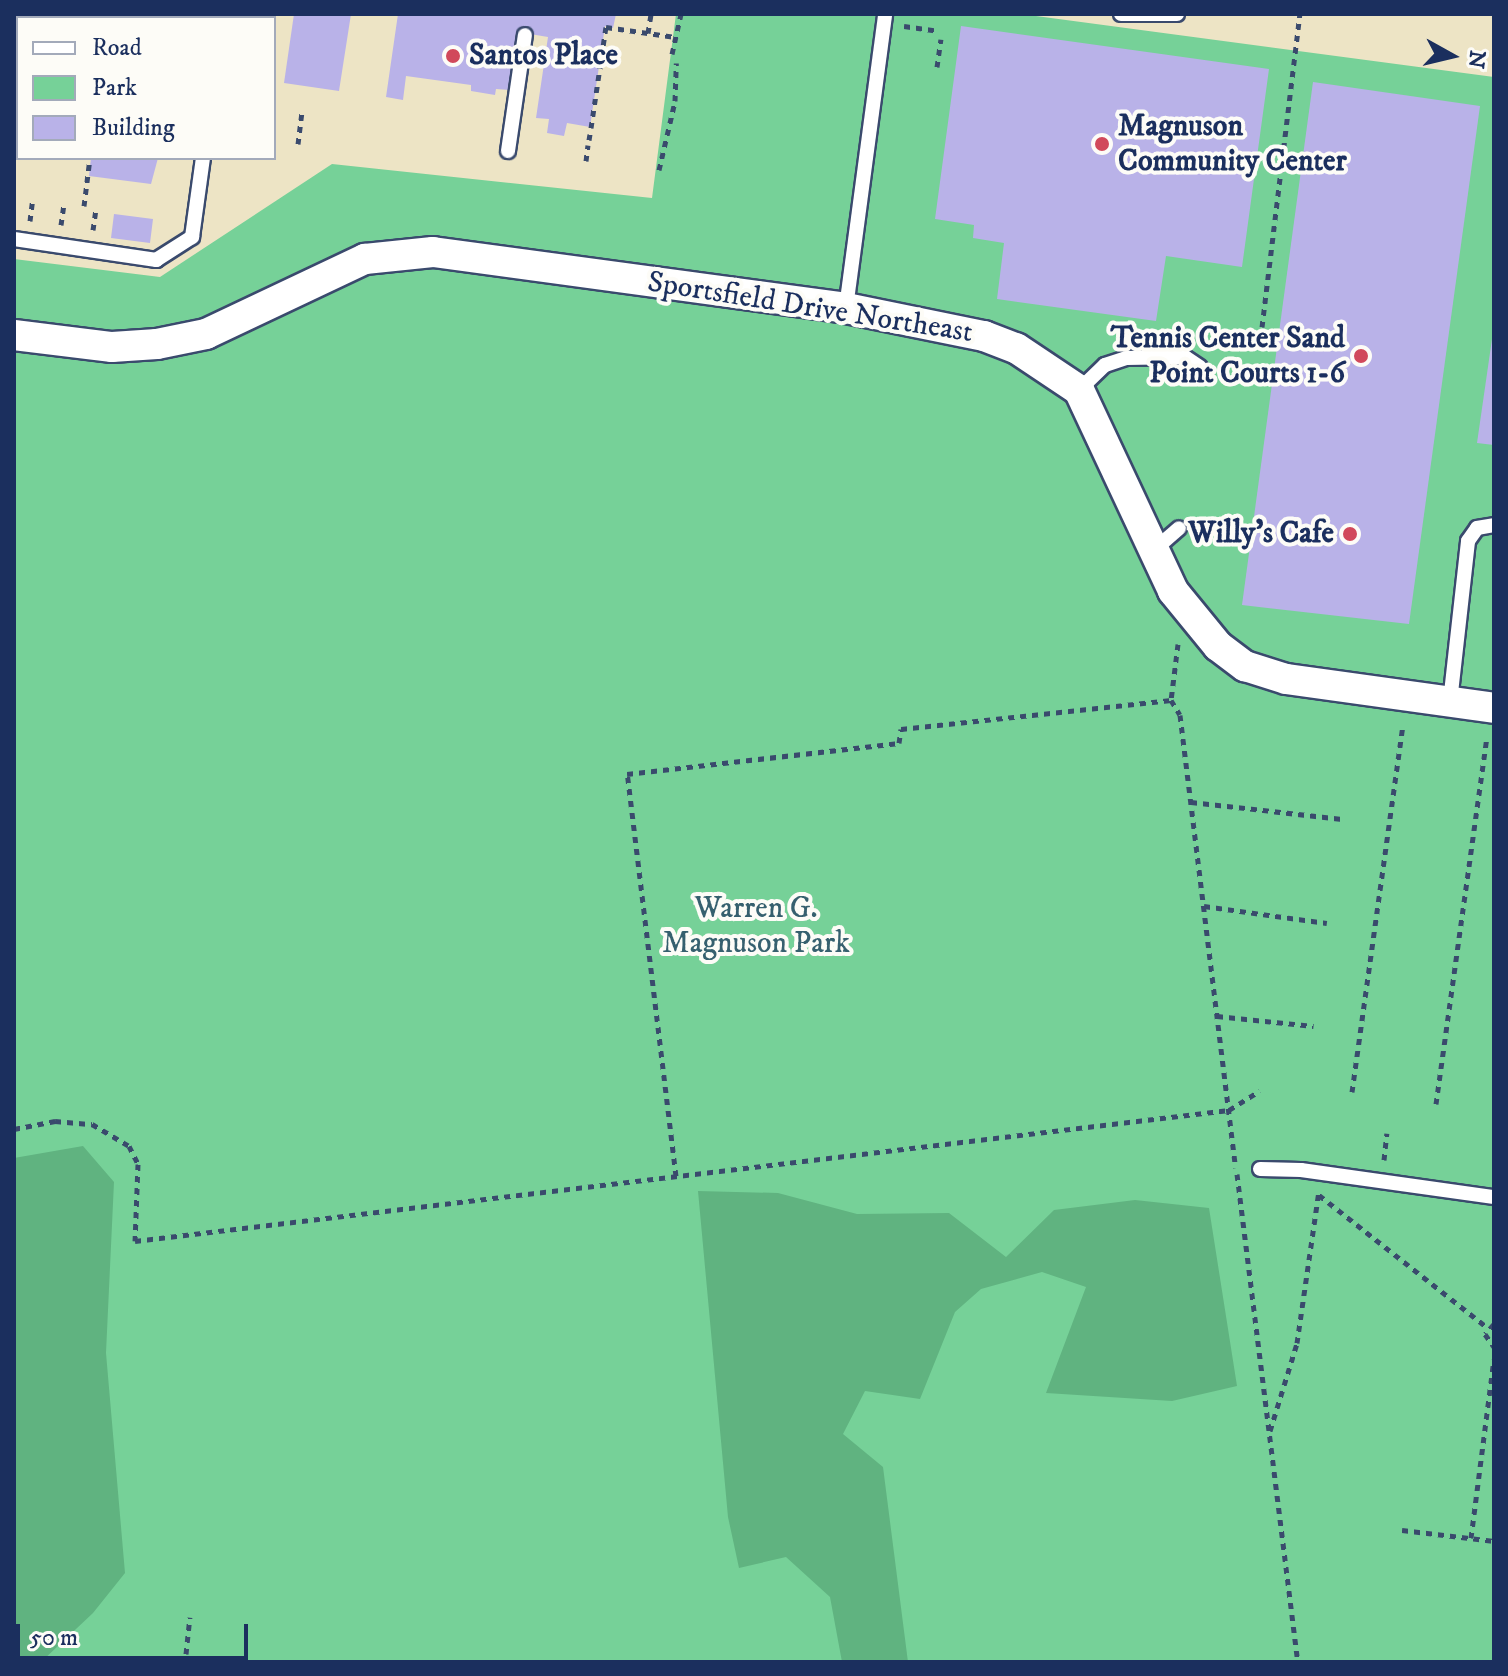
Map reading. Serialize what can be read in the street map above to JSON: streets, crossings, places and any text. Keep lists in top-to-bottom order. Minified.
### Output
{"streets":{"street":["Sportsfield Drive Northeast"]},"parks":["Warren G. Magnuson Park"],"places":["Santos Place","Magnuson Community Center","Tennis Center Sand Point Courts 1-6","Willy's Cafe"],"legend":["Road","Park","Building"],"scale_bar":"50 m","north":"right"}
